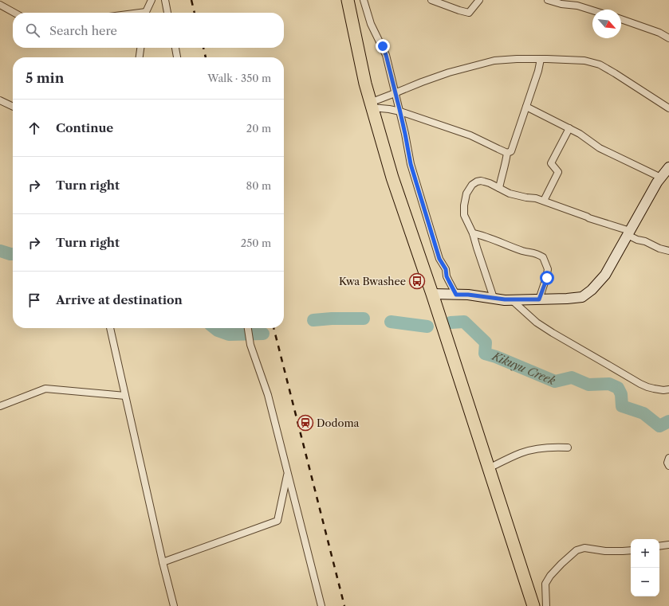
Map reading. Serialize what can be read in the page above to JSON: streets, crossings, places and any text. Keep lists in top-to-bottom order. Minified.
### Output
{"water":["Kikuyu Creek"],"places":{"bus stop":["Kwa Bwashee"],"station":["Dodoma"]},"north":"bottom right","page":{"search":"Search here","heading":["5 min","Walk · 350 m"],"list":[["Continue","20 m"],["Turn right","80 m"],["Turn right","250 m"],"Arrive at destination"],"map_buttons":["+","−"]}}
